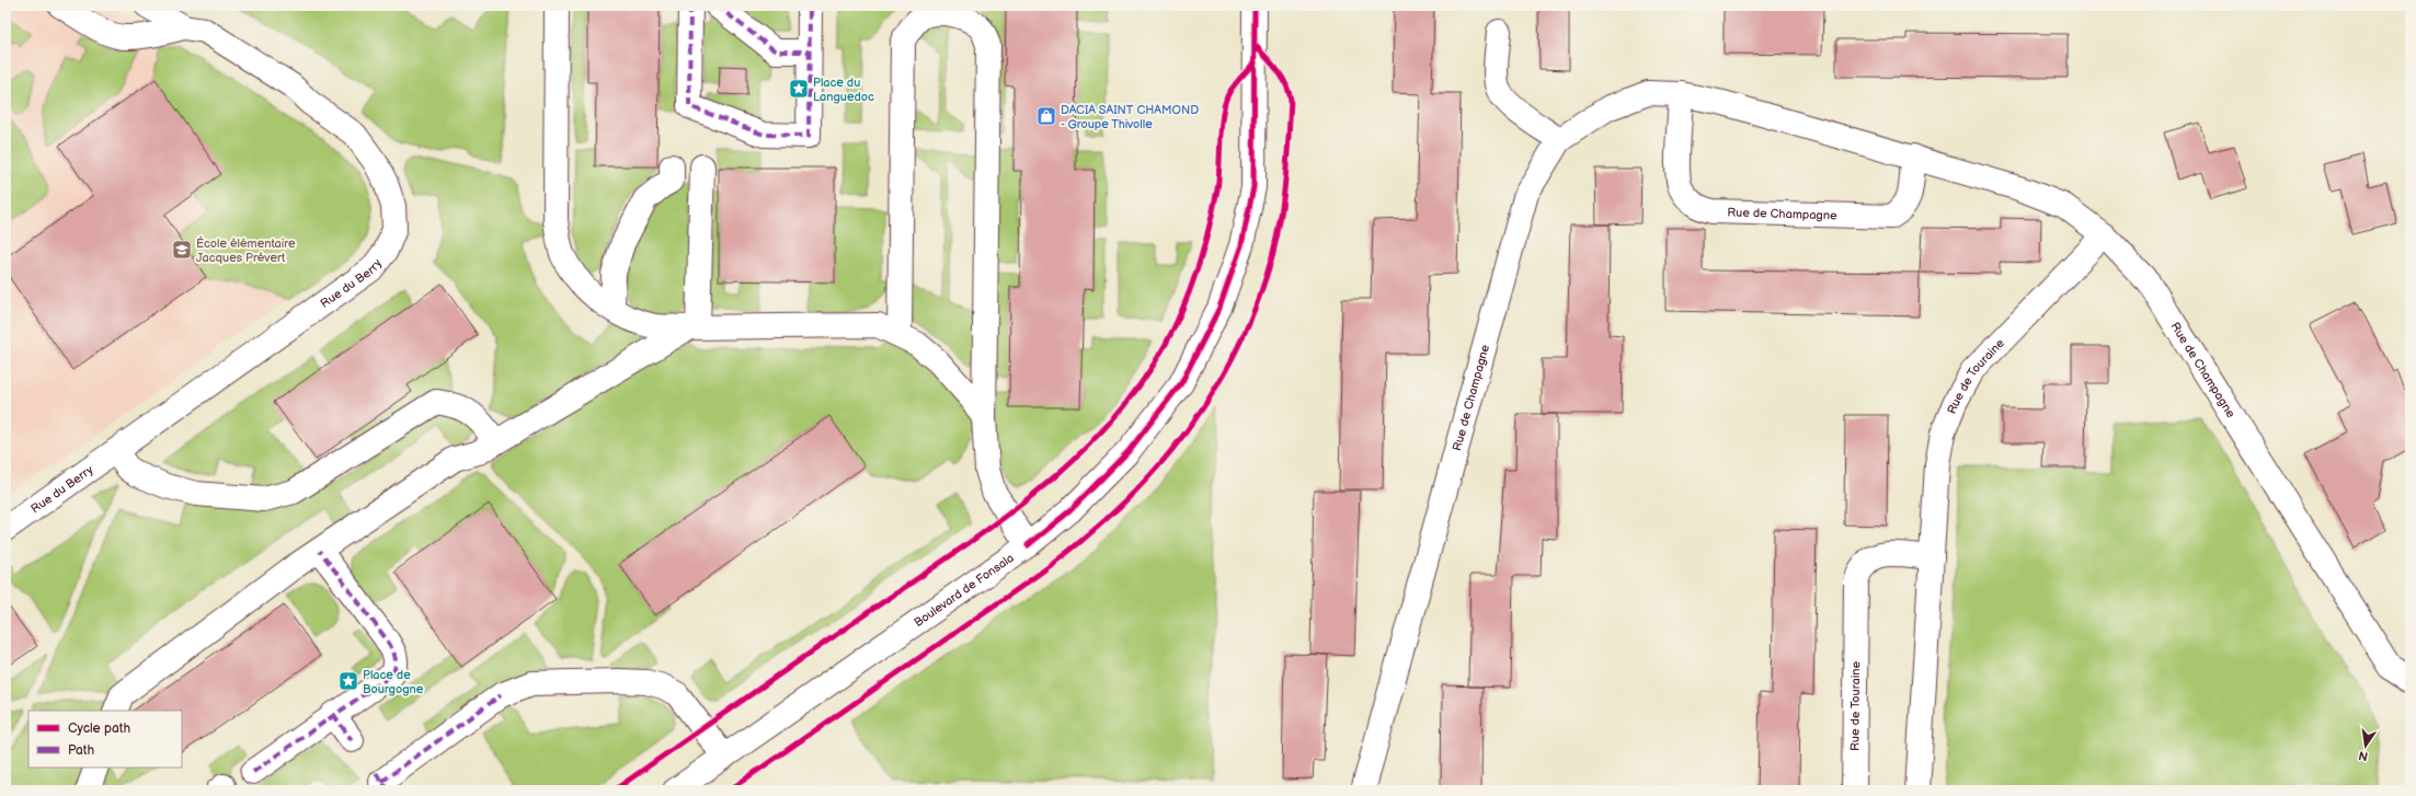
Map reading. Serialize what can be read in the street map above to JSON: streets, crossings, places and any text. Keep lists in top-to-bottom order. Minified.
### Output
{"streets":{"street":["Rue de Champagne","Rue du Berry","Rue de Touraine","Boulevard de Fonsala"]},"crossings":[["Rue de Champagne","Rue de Touraine"]],"places":{"place":["Place du Languedoc","Place de Bourgogne"],"shop":["DACIA SAINT CHAMOND - Groupe Thivolle"],"school or university":["École élémentaire Jacques Prévert"]},"legend":["Cycle path","Path"],"north":"bottom"}
